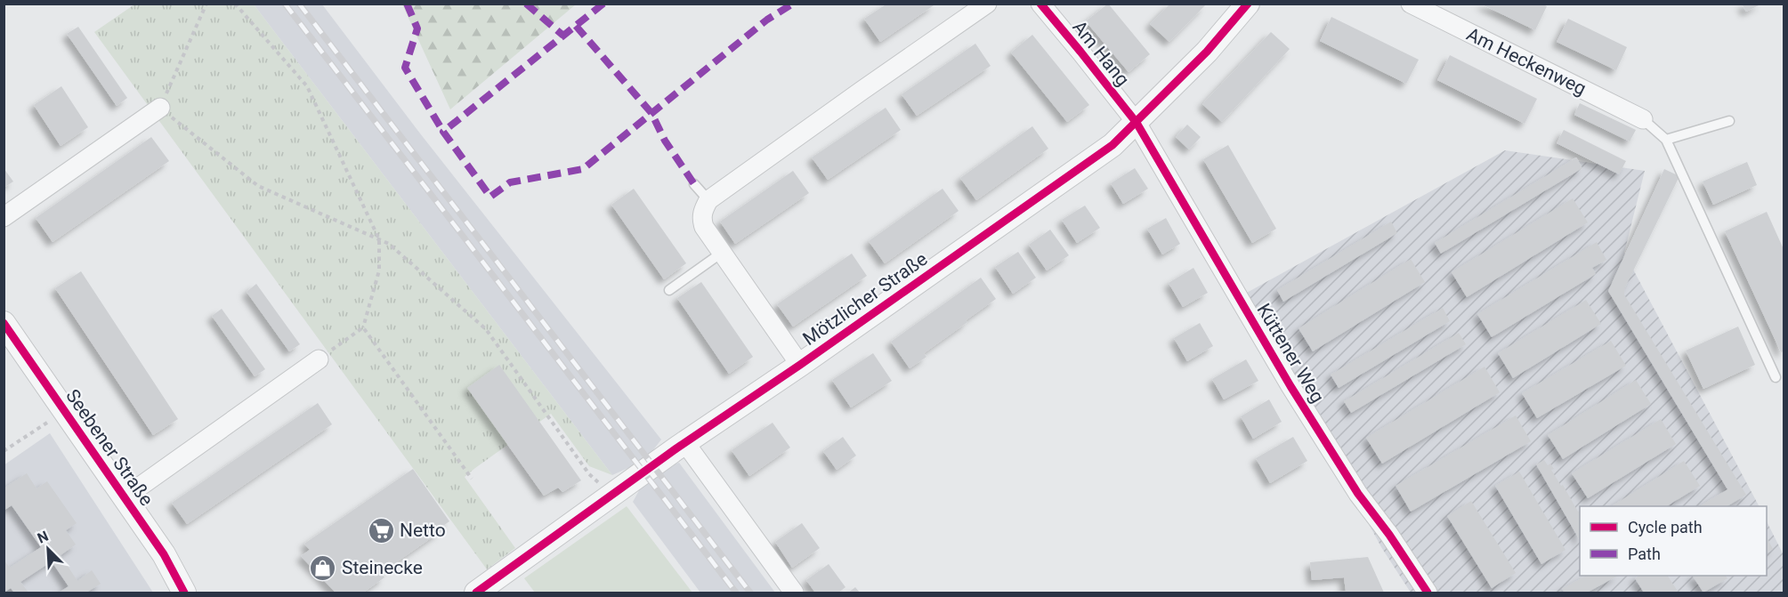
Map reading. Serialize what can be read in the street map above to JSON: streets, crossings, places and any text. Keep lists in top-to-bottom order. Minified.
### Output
{"streets":{"street":["Am Hang","Am Heckenweg","Mötzlicher Straße","Küttener Weg","Seebener Straße"]},"crossings":[["Am Hang","Mötzlicher Straße"],["Am Hang","Küttener Weg"],["Mötzlicher Straße","Küttener Weg"]],"places":{"supermarket":["Netto"],"shop":["Steinecke"]},"legend":["Cycle path","Path"],"north":"top left"}
